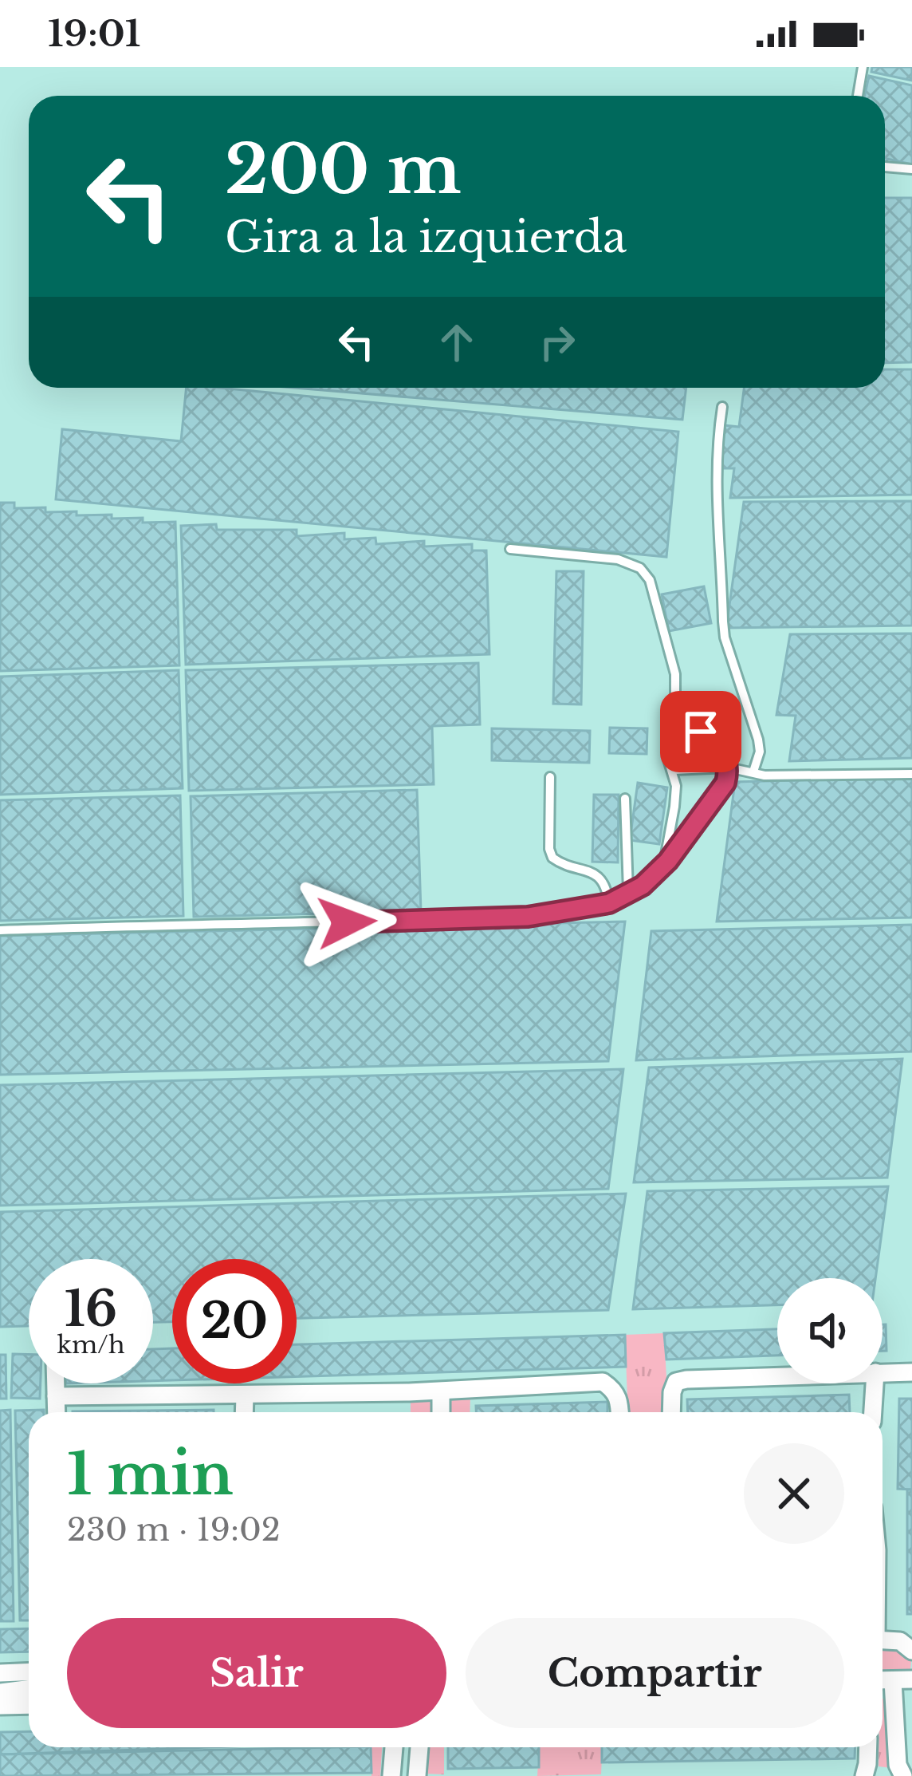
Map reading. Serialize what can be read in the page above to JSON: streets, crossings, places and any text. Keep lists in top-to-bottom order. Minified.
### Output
{"page":{"status":"19:01","turn":["200 m","Gira a la izquierda"],"speed":"16 km/h","limit":"20","heading":["1 min","230 m · 19:02"],"buttons":["Salir","Compartir"]}}
